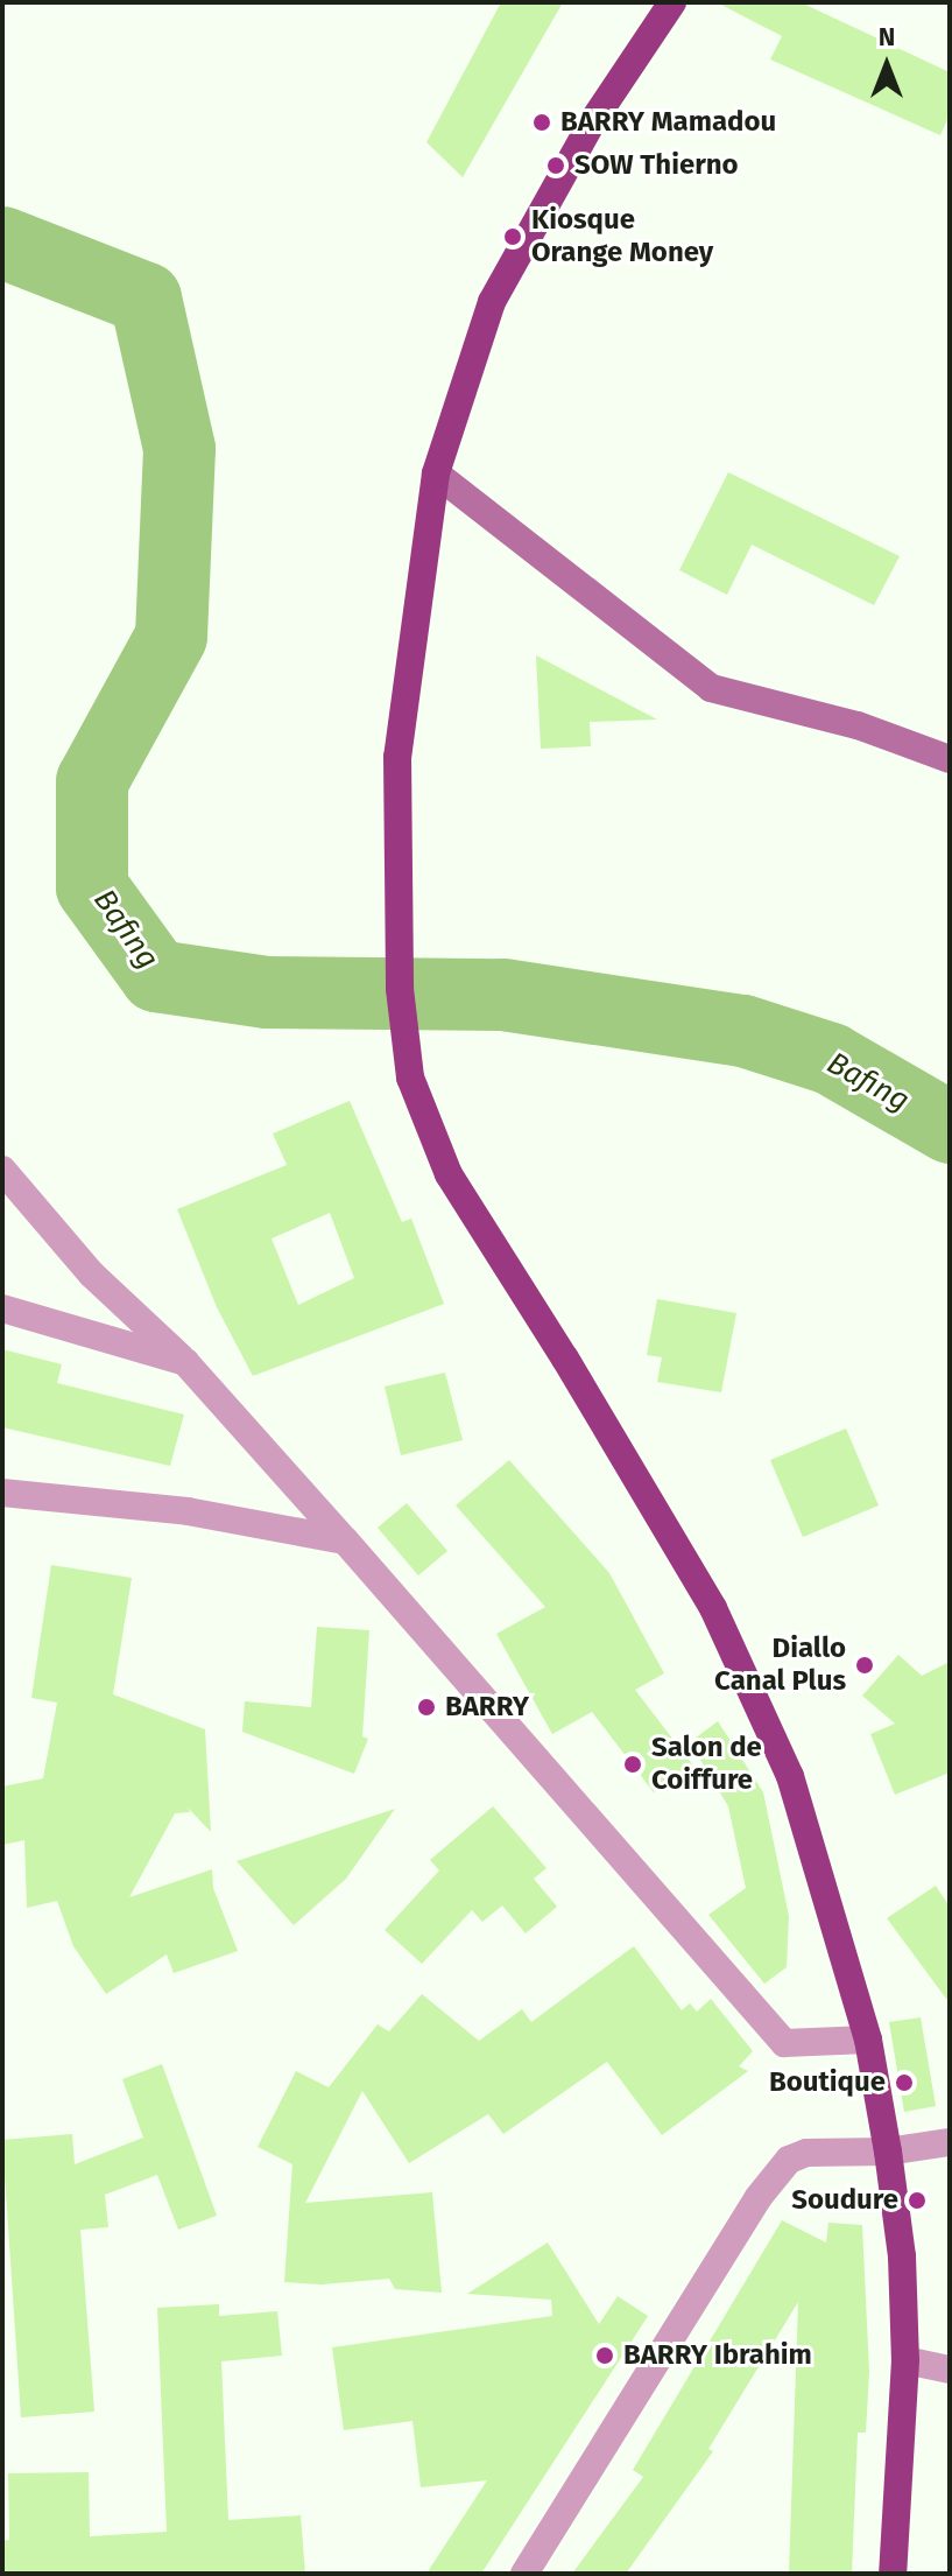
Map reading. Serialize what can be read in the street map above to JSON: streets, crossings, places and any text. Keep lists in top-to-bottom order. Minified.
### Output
{"water":["Bafing"],"places":["BARRY Mamadou","SOW Thierno","Kiosque Orange Money","Diallo Canal Plus","BARRY","Salon de Coiffure","Boutique","Soudure","BARRY Ibrahim"],"north":"top"}
